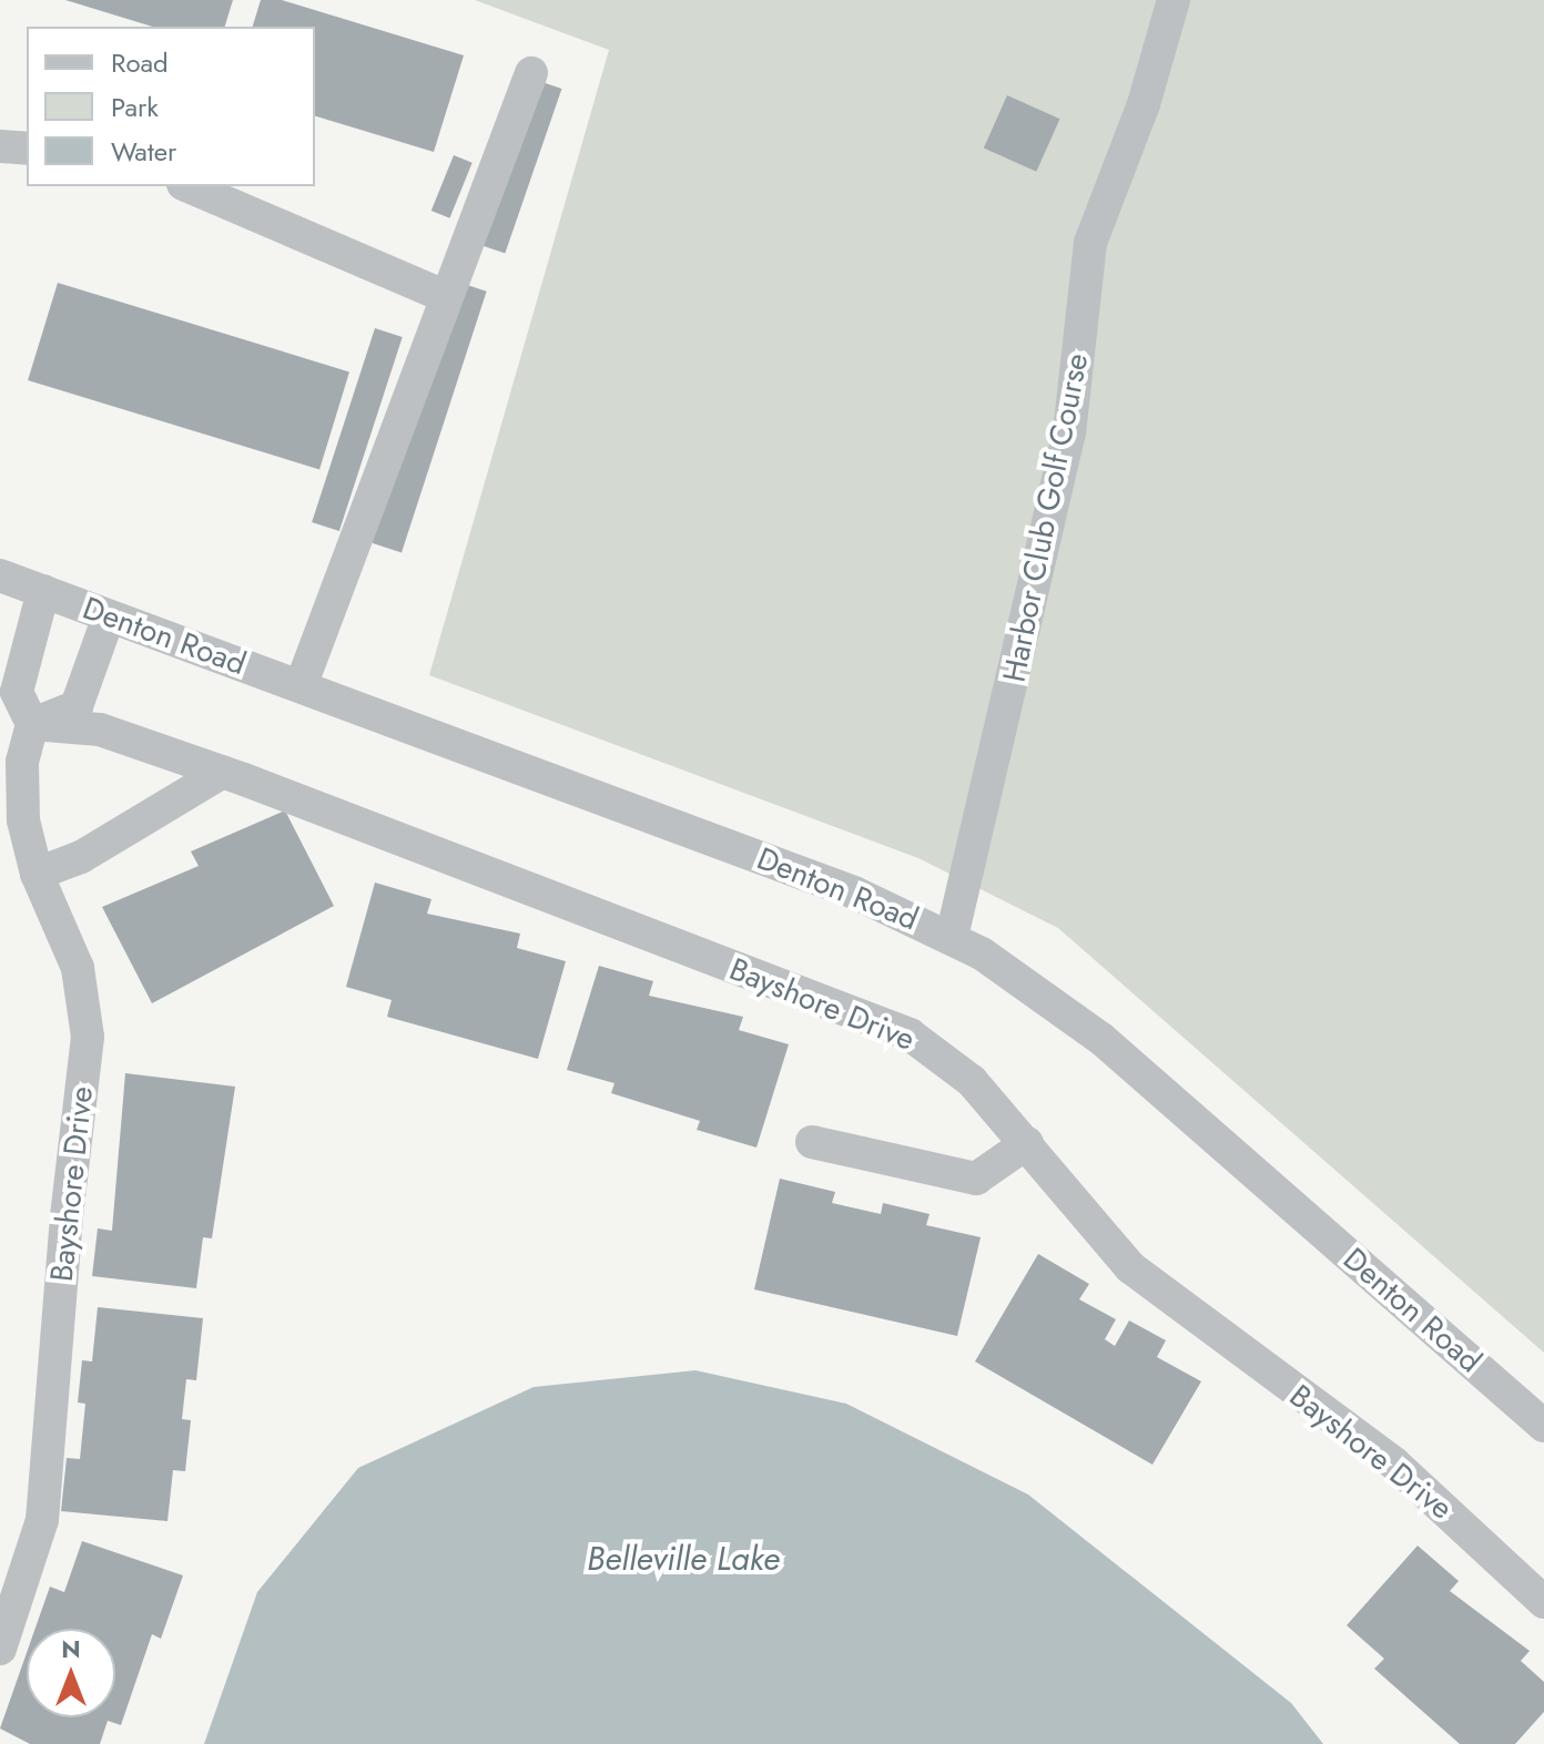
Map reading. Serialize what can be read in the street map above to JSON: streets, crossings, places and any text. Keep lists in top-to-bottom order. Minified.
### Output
{"streets":{"street":["Harbor Club Golf Course","Denton Road","Bayshore Drive"]},"crossings":[["Harbor Club Golf Course","Denton Road"]],"water":["Belleville Lake"],"legend":["Road","Park","Water"],"north":"top"}
